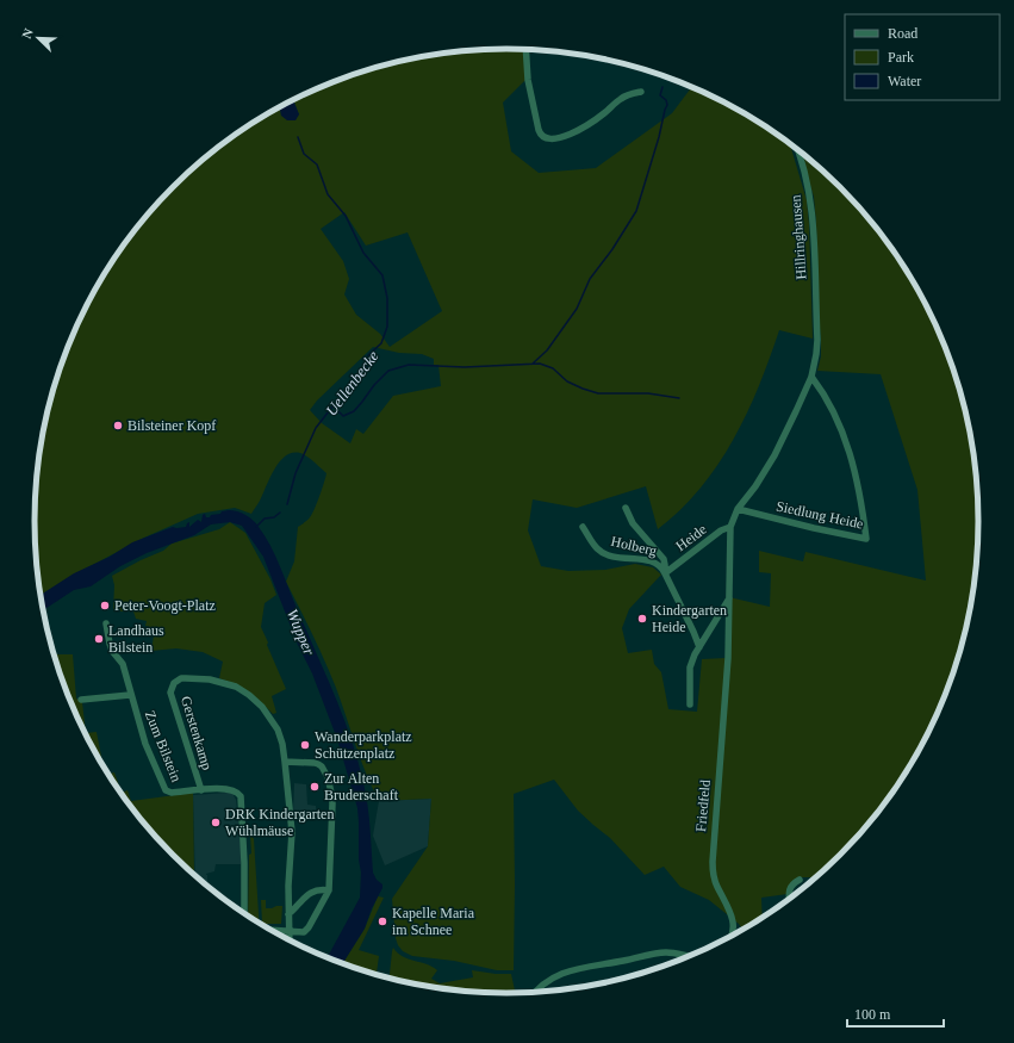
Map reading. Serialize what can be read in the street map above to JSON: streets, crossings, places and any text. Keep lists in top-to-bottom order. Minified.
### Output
{"streets":{"street":["Hillringhausen","Siedlung Heide","Heide","Holberg","Gerstenkamp","Zum Bilstein","Friedfeld"]},"crossings":[["Hillringhausen","Siedlung Heide"],["Heide","Holberg"],["Gerstenkamp","Zum Bilstein"]],"water":["Uellenbecke","Wupper"],"places":["Bilsteiner Kopf","Peter-Voogt-Platz","Kindergarten Heide","Landhaus Bilstein","Wanderparkplatz Schützenplatz","Zur Alten Bruderschaft","DRK Kindergarten Wühlmäuse","Kapelle Maria im Schnee"],"legend":["Road","Park","Water"],"scale_bar":"100 m","north":"top left"}
